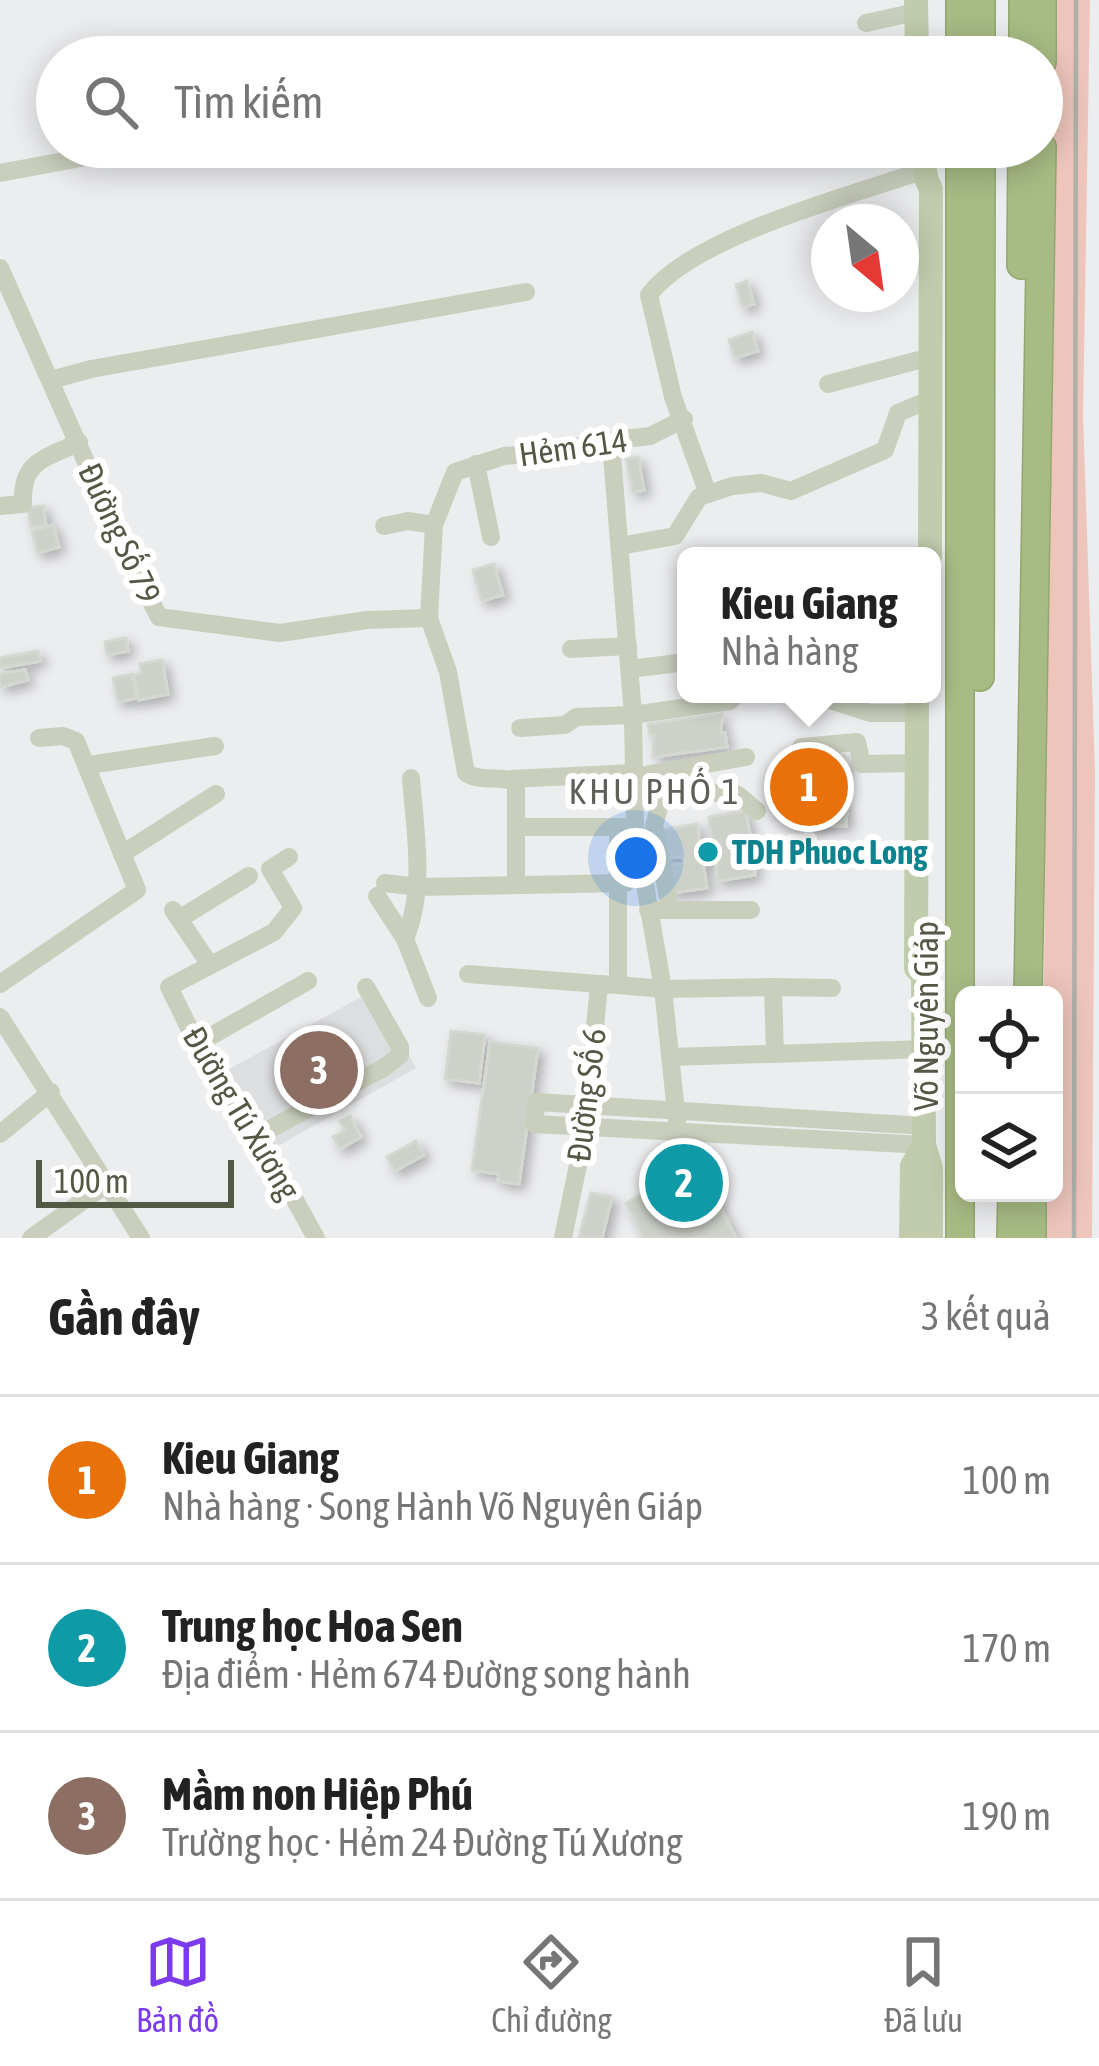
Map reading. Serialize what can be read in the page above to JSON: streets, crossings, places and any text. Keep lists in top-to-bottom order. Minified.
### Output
{"streets":{"highway":["Võ Nguyên Giáp"],"street":["Hẻm 614","Đường Số 79","Đường Số 6","Đường Tú Xương"]},"districts":["KHU PHỐ 1"],"places":["TDH Phuoc Long"],"scale_bar":"100 m","north":"bottom right","page":{"search":"Tìm kiếm","popup":["Kieu Giang","Nhà hàng"],"pins":["1","3","2"],"scale":"100 m","heading":["Gần đây","3 kết quả"],"list":[{"mark":"1","name":"Kieu Giang","note":"Nhà hàng · Song Hành Võ Nguyên Giáp","value":"100 m"},{"mark":"2","name":"Trung học Hoa Sen","note":"Địa điểm · Hẻm 674 Đường song hành","value":"170 m"},{"mark":"3","name":"Mầm non Hiệp Phú","note":"Trường học · Hẻm 24 Đường Tú Xương","value":"190 m"}],"nav":["Bản đồ","Chỉ đường","Đã lưu"]}}
